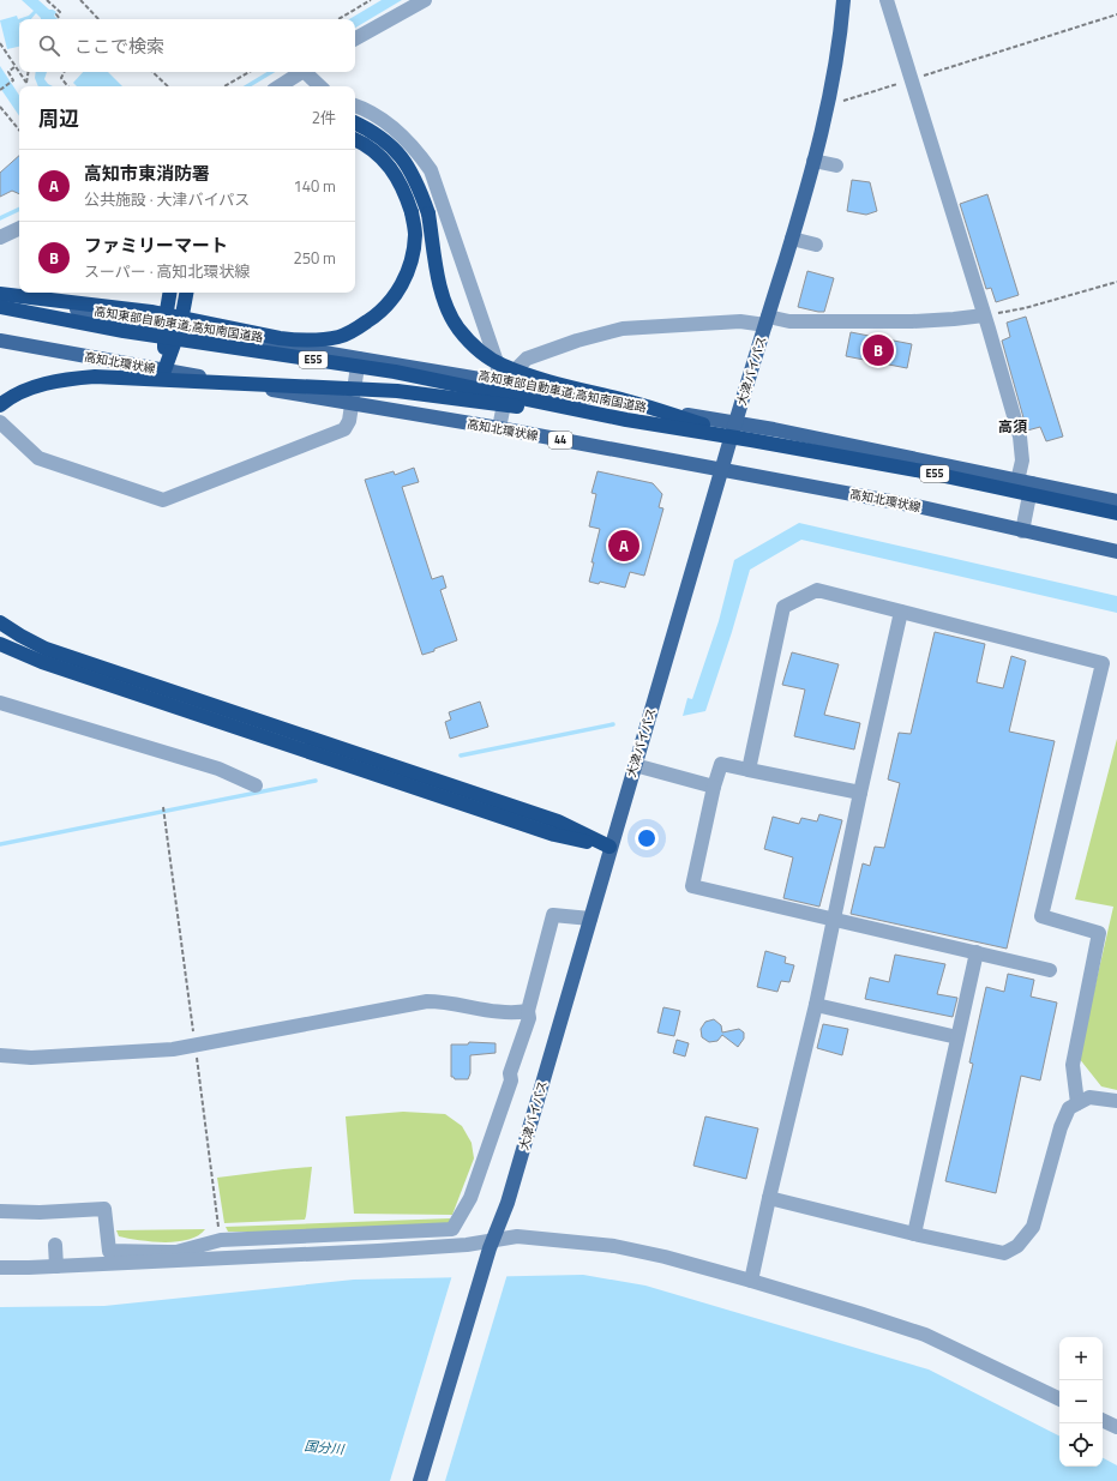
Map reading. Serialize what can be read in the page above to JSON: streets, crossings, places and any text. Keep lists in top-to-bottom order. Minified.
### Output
{"streets":{"highway":["高知東部自動車道;高知南国道路","E55"],"main road":["高知北環状線","大津バイパス","44"]},"crossings":[["高知北環状線","大津バイパス"]],"districts":["高須"],"water":["国分川"],"page":{"search":"ここで検索","heading":["周辺","2件"],"list":[{"mark":"A","name":"高知市東消防署","note":"公共施設 · 大津バイパス","value":"140 m"},{"mark":"B","name":"ファミリーマート","note":"スーパー · 高知北環状線","value":"250 m"}],"pins":["B","A"],"map_buttons":["+","−"]}}
